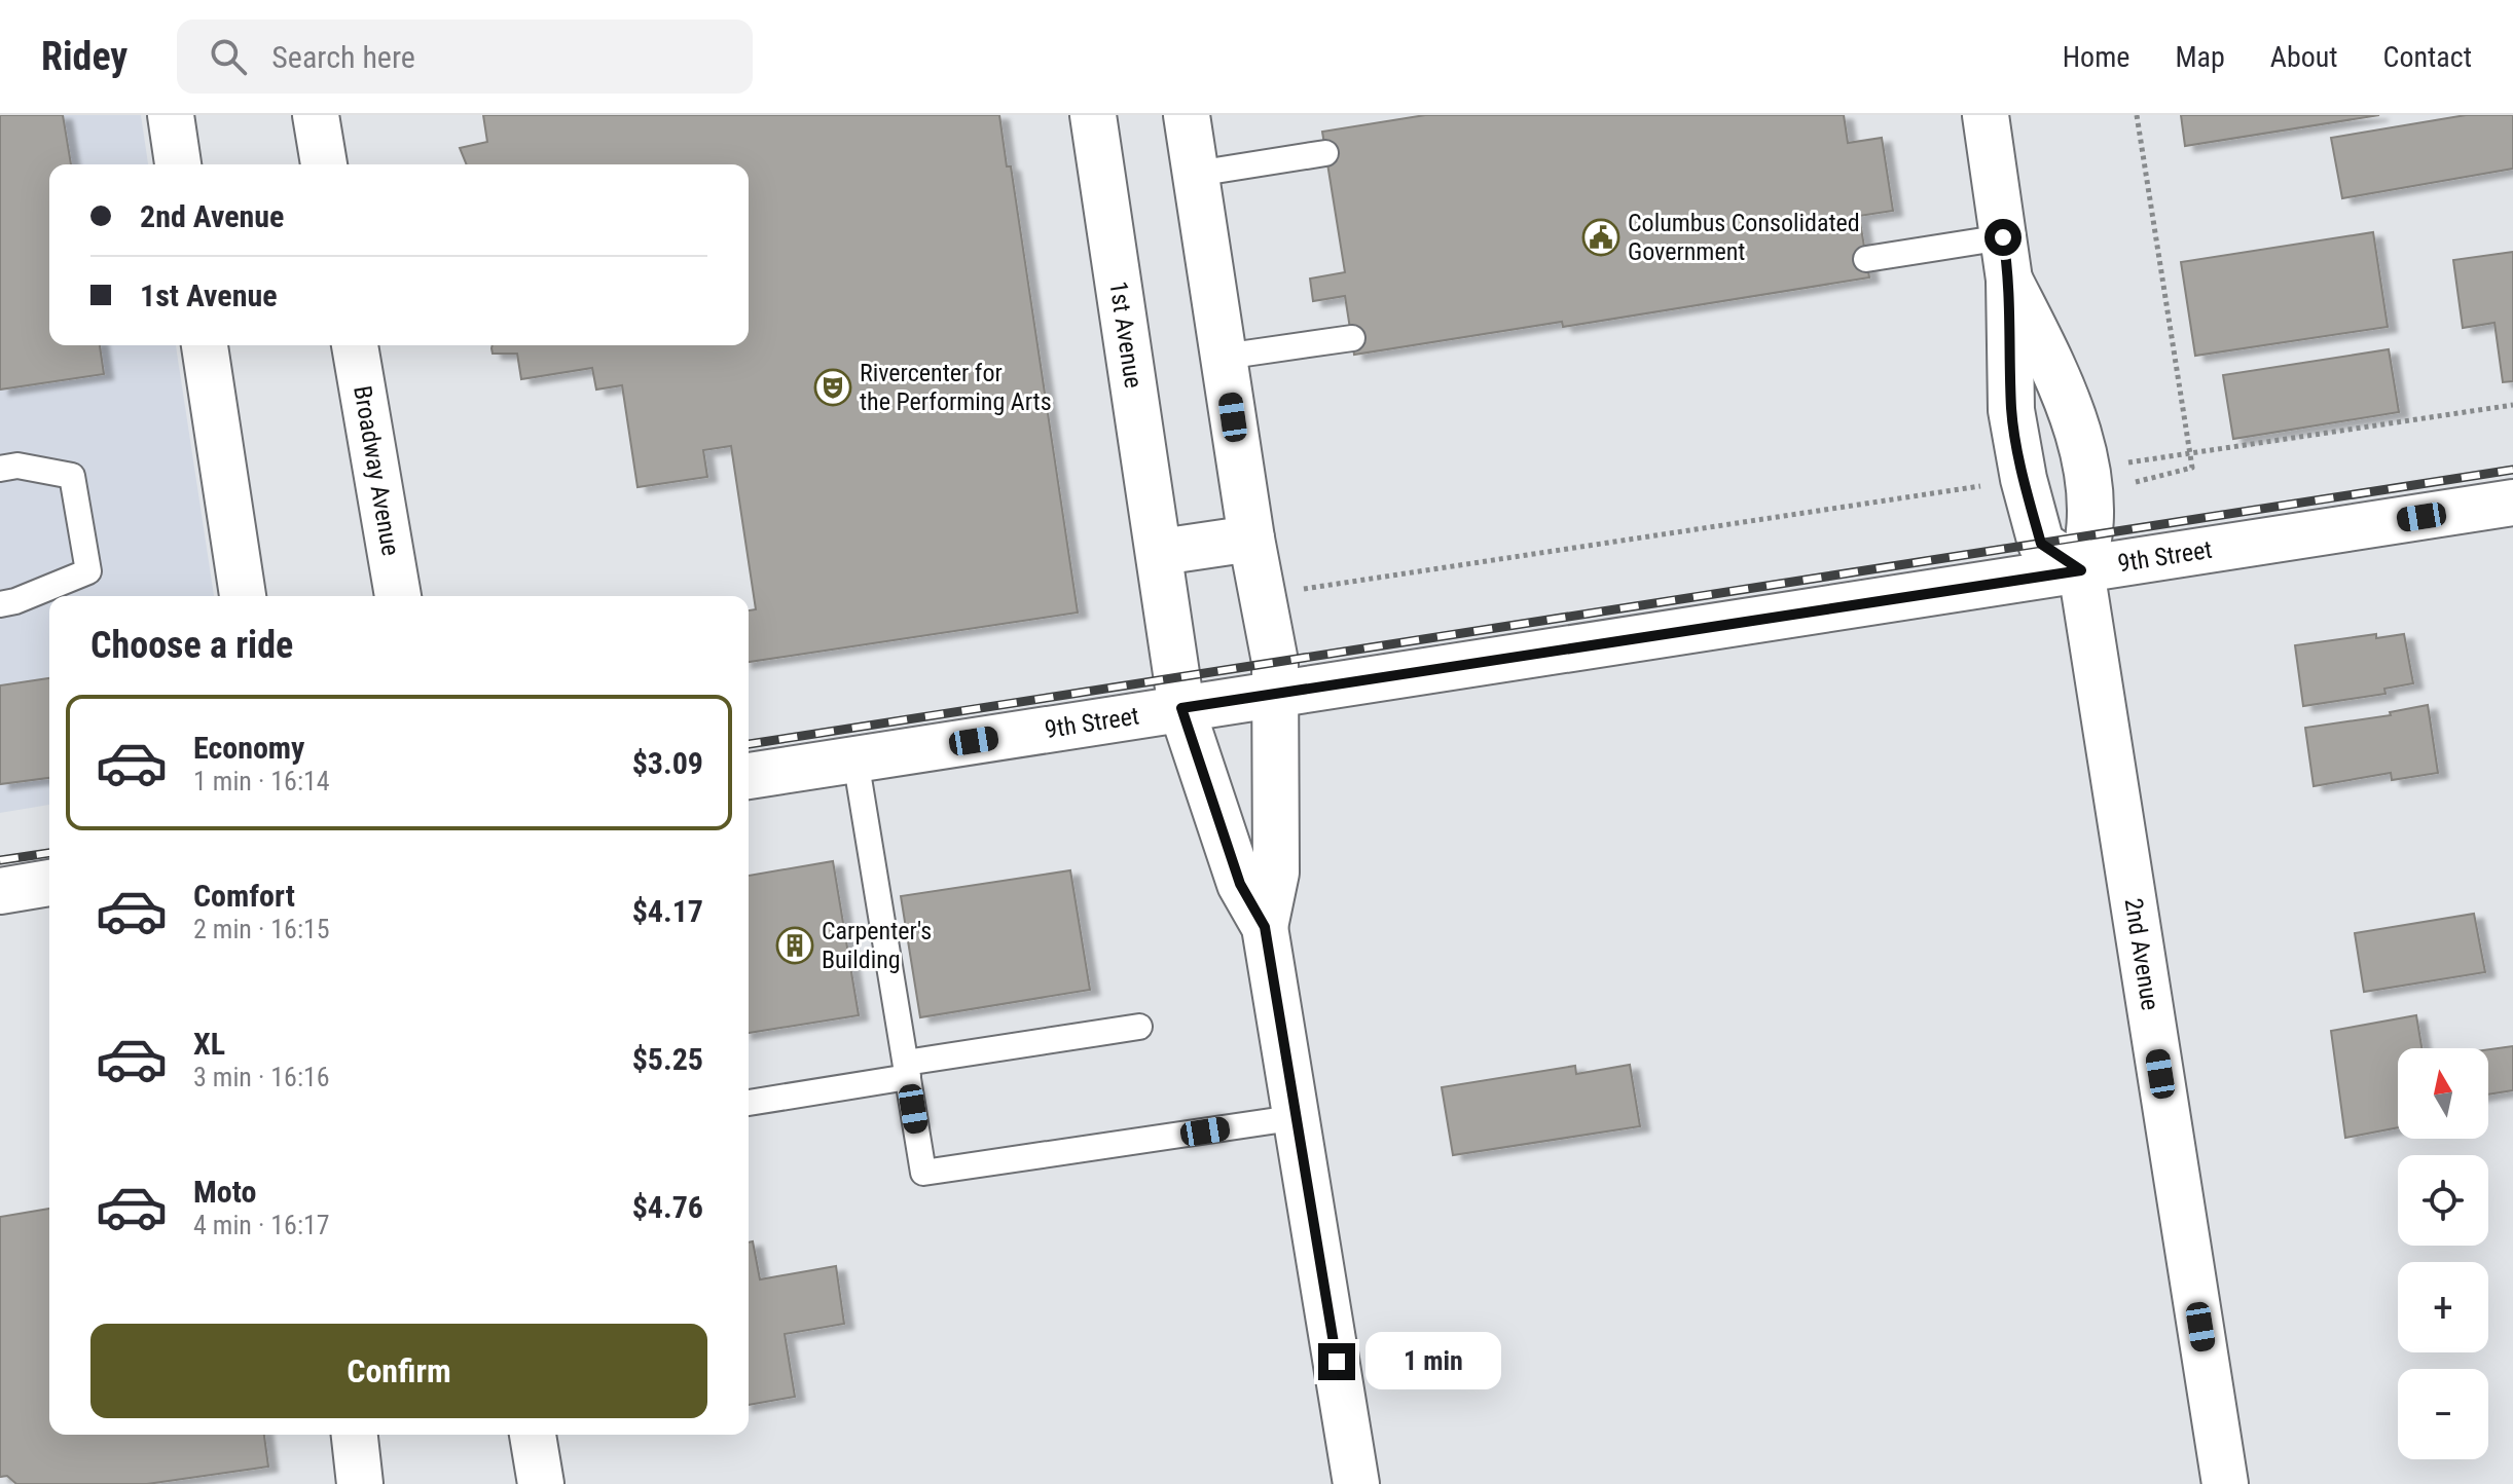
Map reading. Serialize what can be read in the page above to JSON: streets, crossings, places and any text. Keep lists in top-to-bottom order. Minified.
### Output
{"streets":{"street":["1st Avenue","Broadway Avenue","9th Street","2nd Avenue"]},"crossings":[["1st Avenue","9th Street"],["9th Street","2nd Avenue"]],"places":{"public building":["Columbus Consolidated Government"],"theatre":["Rivercenter for the Performing Arts"],"building":["Carpenter's Building"]},"north":"top","page":{"header":"Ridey","search":"Search here","nav":["Home","Map","About","Contact"],"banner":["2nd Avenue","1st Avenue"],"heading":"Choose a ride","list":[{"name":"Economy","note":"1 min · 16:14","value":"$3.09"},{"name":"Comfort","note":"2 min · 16:15","value":"$4.17"},{"name":"XL","note":"3 min · 16:16","value":"$5.25"},{"name":"Moto","note":"4 min · 16:17","value":"$4.76"}],"map_buttons":["+","−"],"buttons":"Confirm","bubble":"1 min"}}
